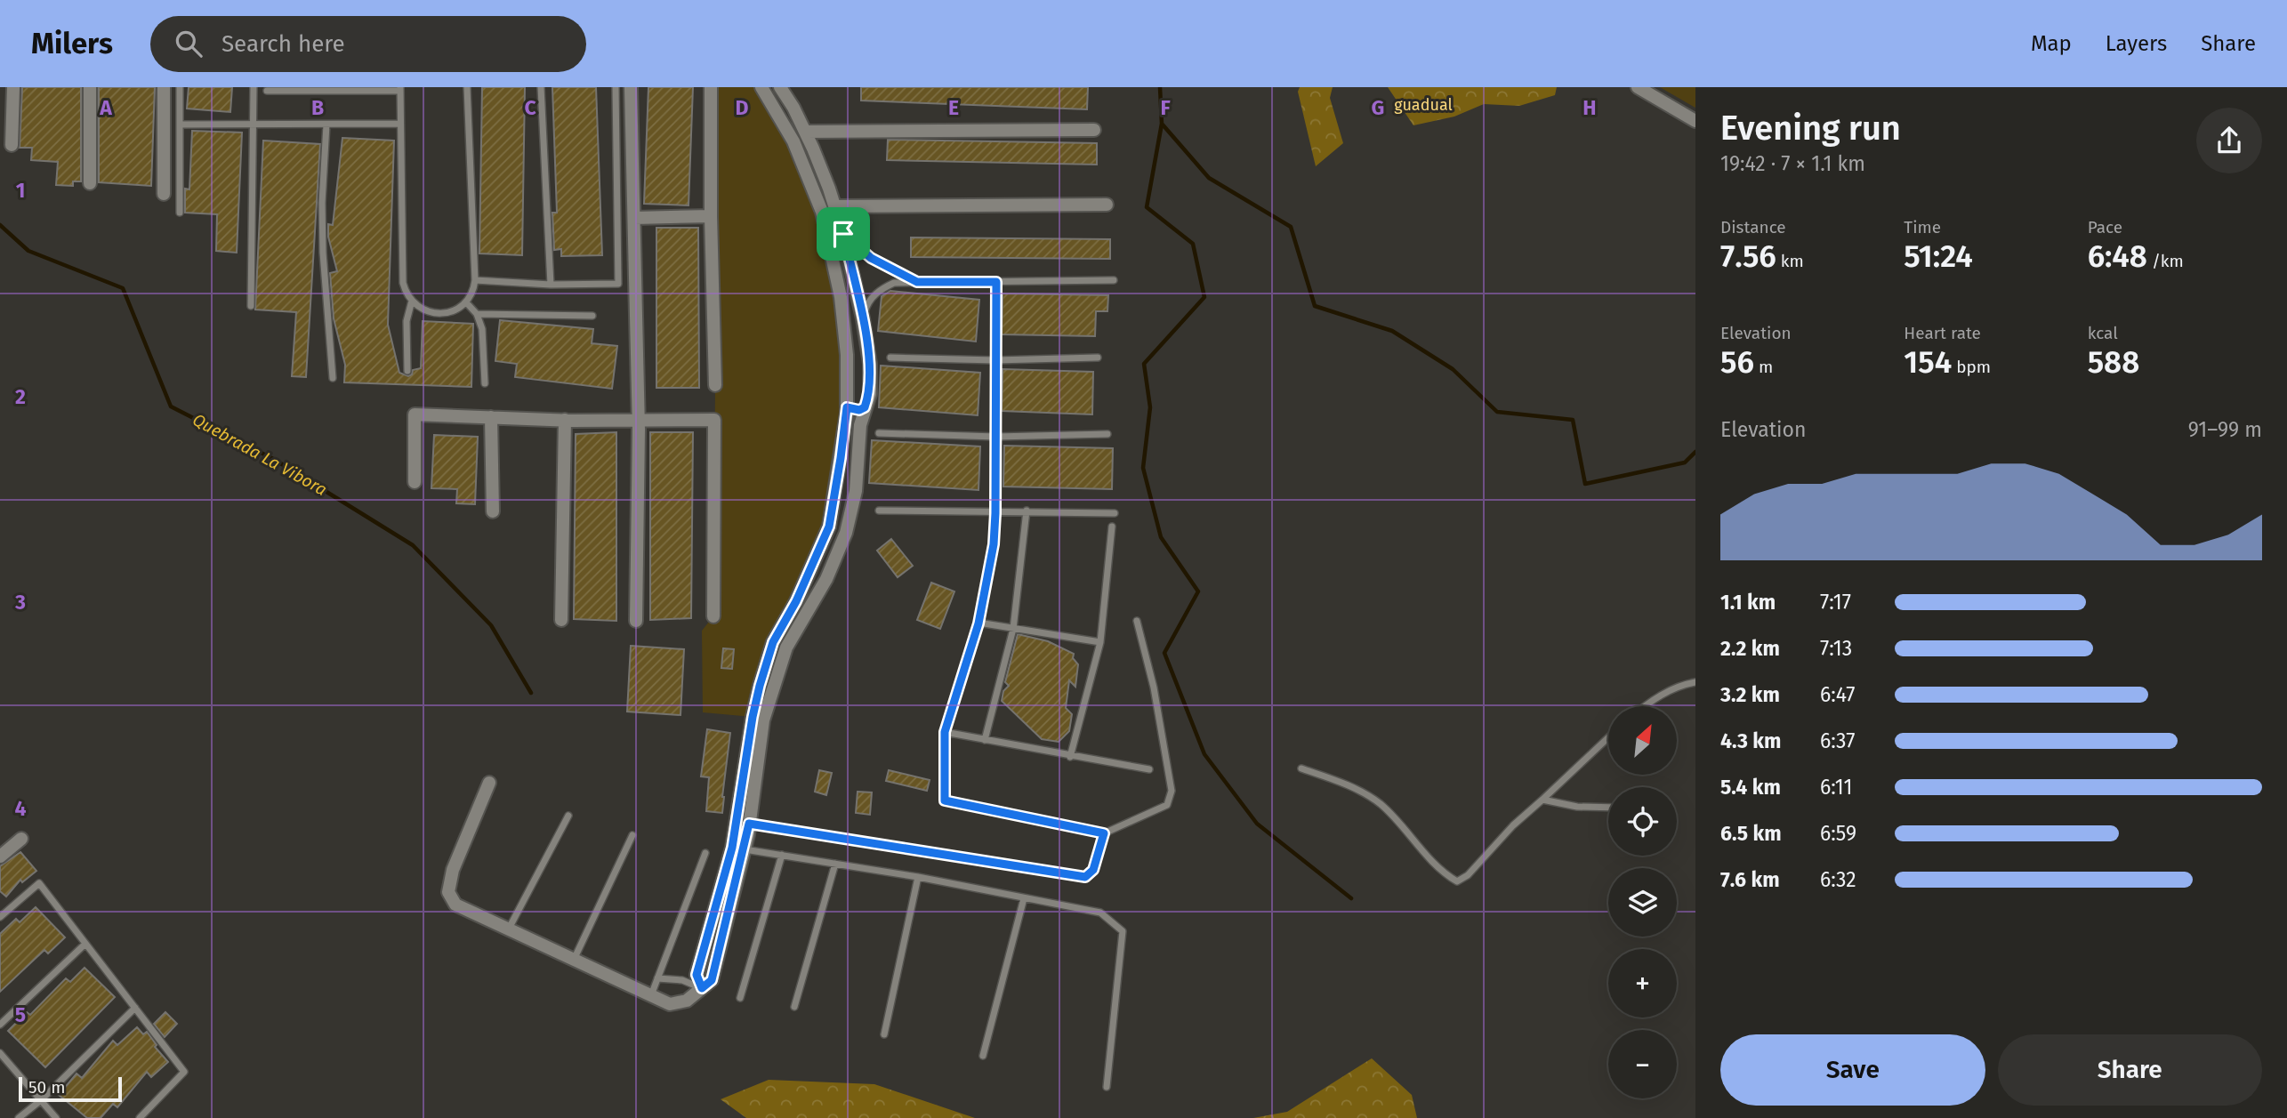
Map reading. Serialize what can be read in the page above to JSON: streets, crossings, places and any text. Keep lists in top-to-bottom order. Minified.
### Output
{"water":["Quebrada La Vibora"],"parks":["guadual"],"scale_bar":"50 m","north":"top right","page":{"header":"Milers","search":"Search here","nav":["Map","Layers","Share"],"heading":["Evening run","19:42 · 7 × 1.1 km"],"stats":[["Distance","7.56 km"],["Time","51:24"],["Pace","6:48 /km"],["Elevation","56 m"],["Heart rate","154 bpm"],["kcal","588"]],"chart":["Elevation","91–99 m"],"list":[{"name":"1.1 km","note":"7:17"},{"name":"2.2 km","note":"7:13"},{"name":"3.2 km","note":"6:47"},{"name":"4.3 km","note":"6:37"},{"name":"5.4 km","note":"6:11"},{"name":"6.5 km","note":"6:59"},{"name":"7.6 km","note":"6:32"}],"map_buttons":["+","−"],"buttons":["Save","Share"],"scale":"50 m"},"grid":{"columns":["A","B","C","D","E","F","G","H"],"rows":["1","2","3","4","5"]}}
